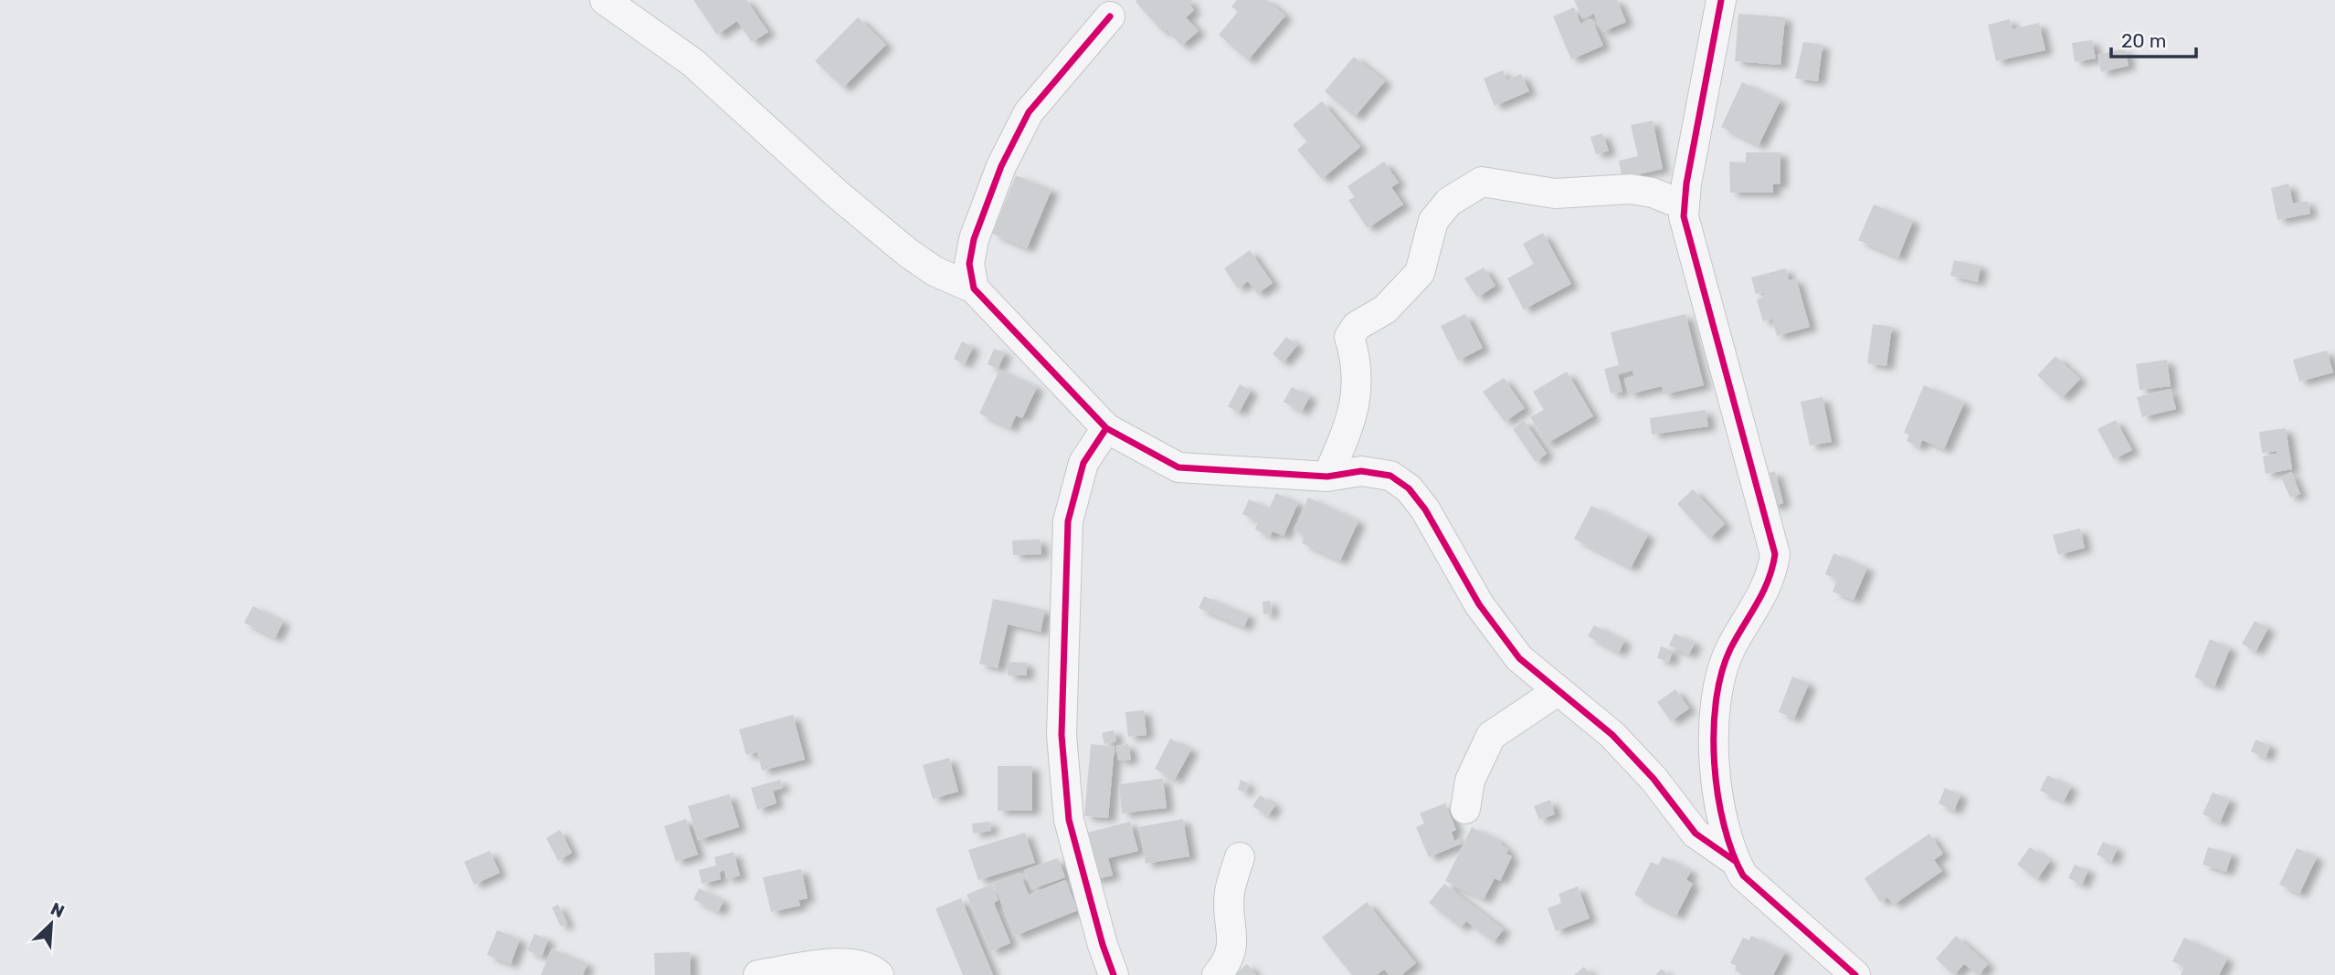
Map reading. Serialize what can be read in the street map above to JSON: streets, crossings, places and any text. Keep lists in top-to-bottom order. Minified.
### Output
{"scale_bar":"20 m","north":"top right"}
